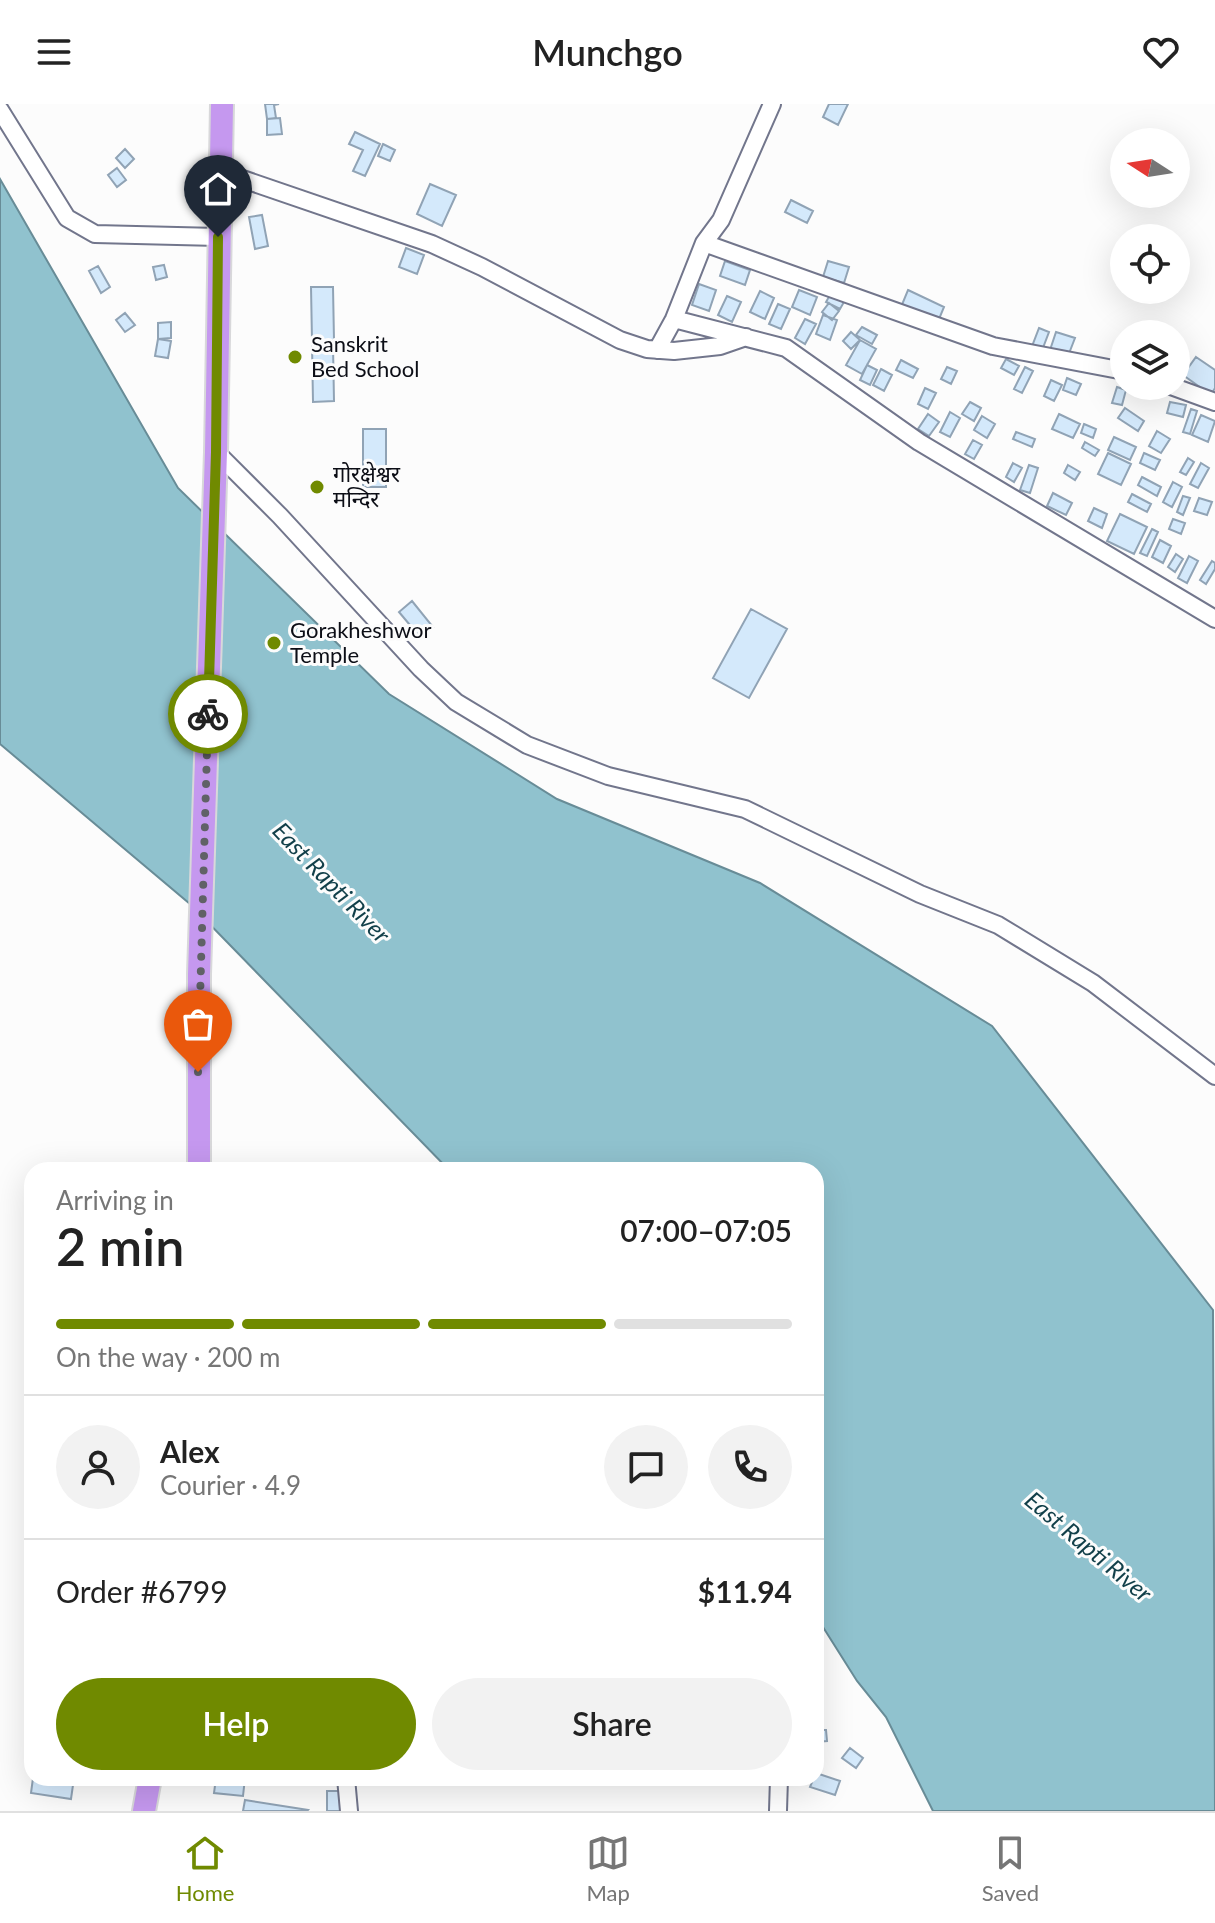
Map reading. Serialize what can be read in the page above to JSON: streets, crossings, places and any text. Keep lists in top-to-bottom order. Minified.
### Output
{"water":["East Rapti River"],"places":["Sanskrit Bed School","गोरक्षेश्वर मन्दिर","Gorakheshwor Temple"],"north":"left","page":{"header":"Munchgo","heading":["2 min","Arriving in","07:00–07:05"],"panel":["Alex","Courier · 4.9","Order #6799","$11.94"],"bar":"On the way · 200 m","buttons":["Help","Share"],"tabs":["Home","Map","Saved"]}}
